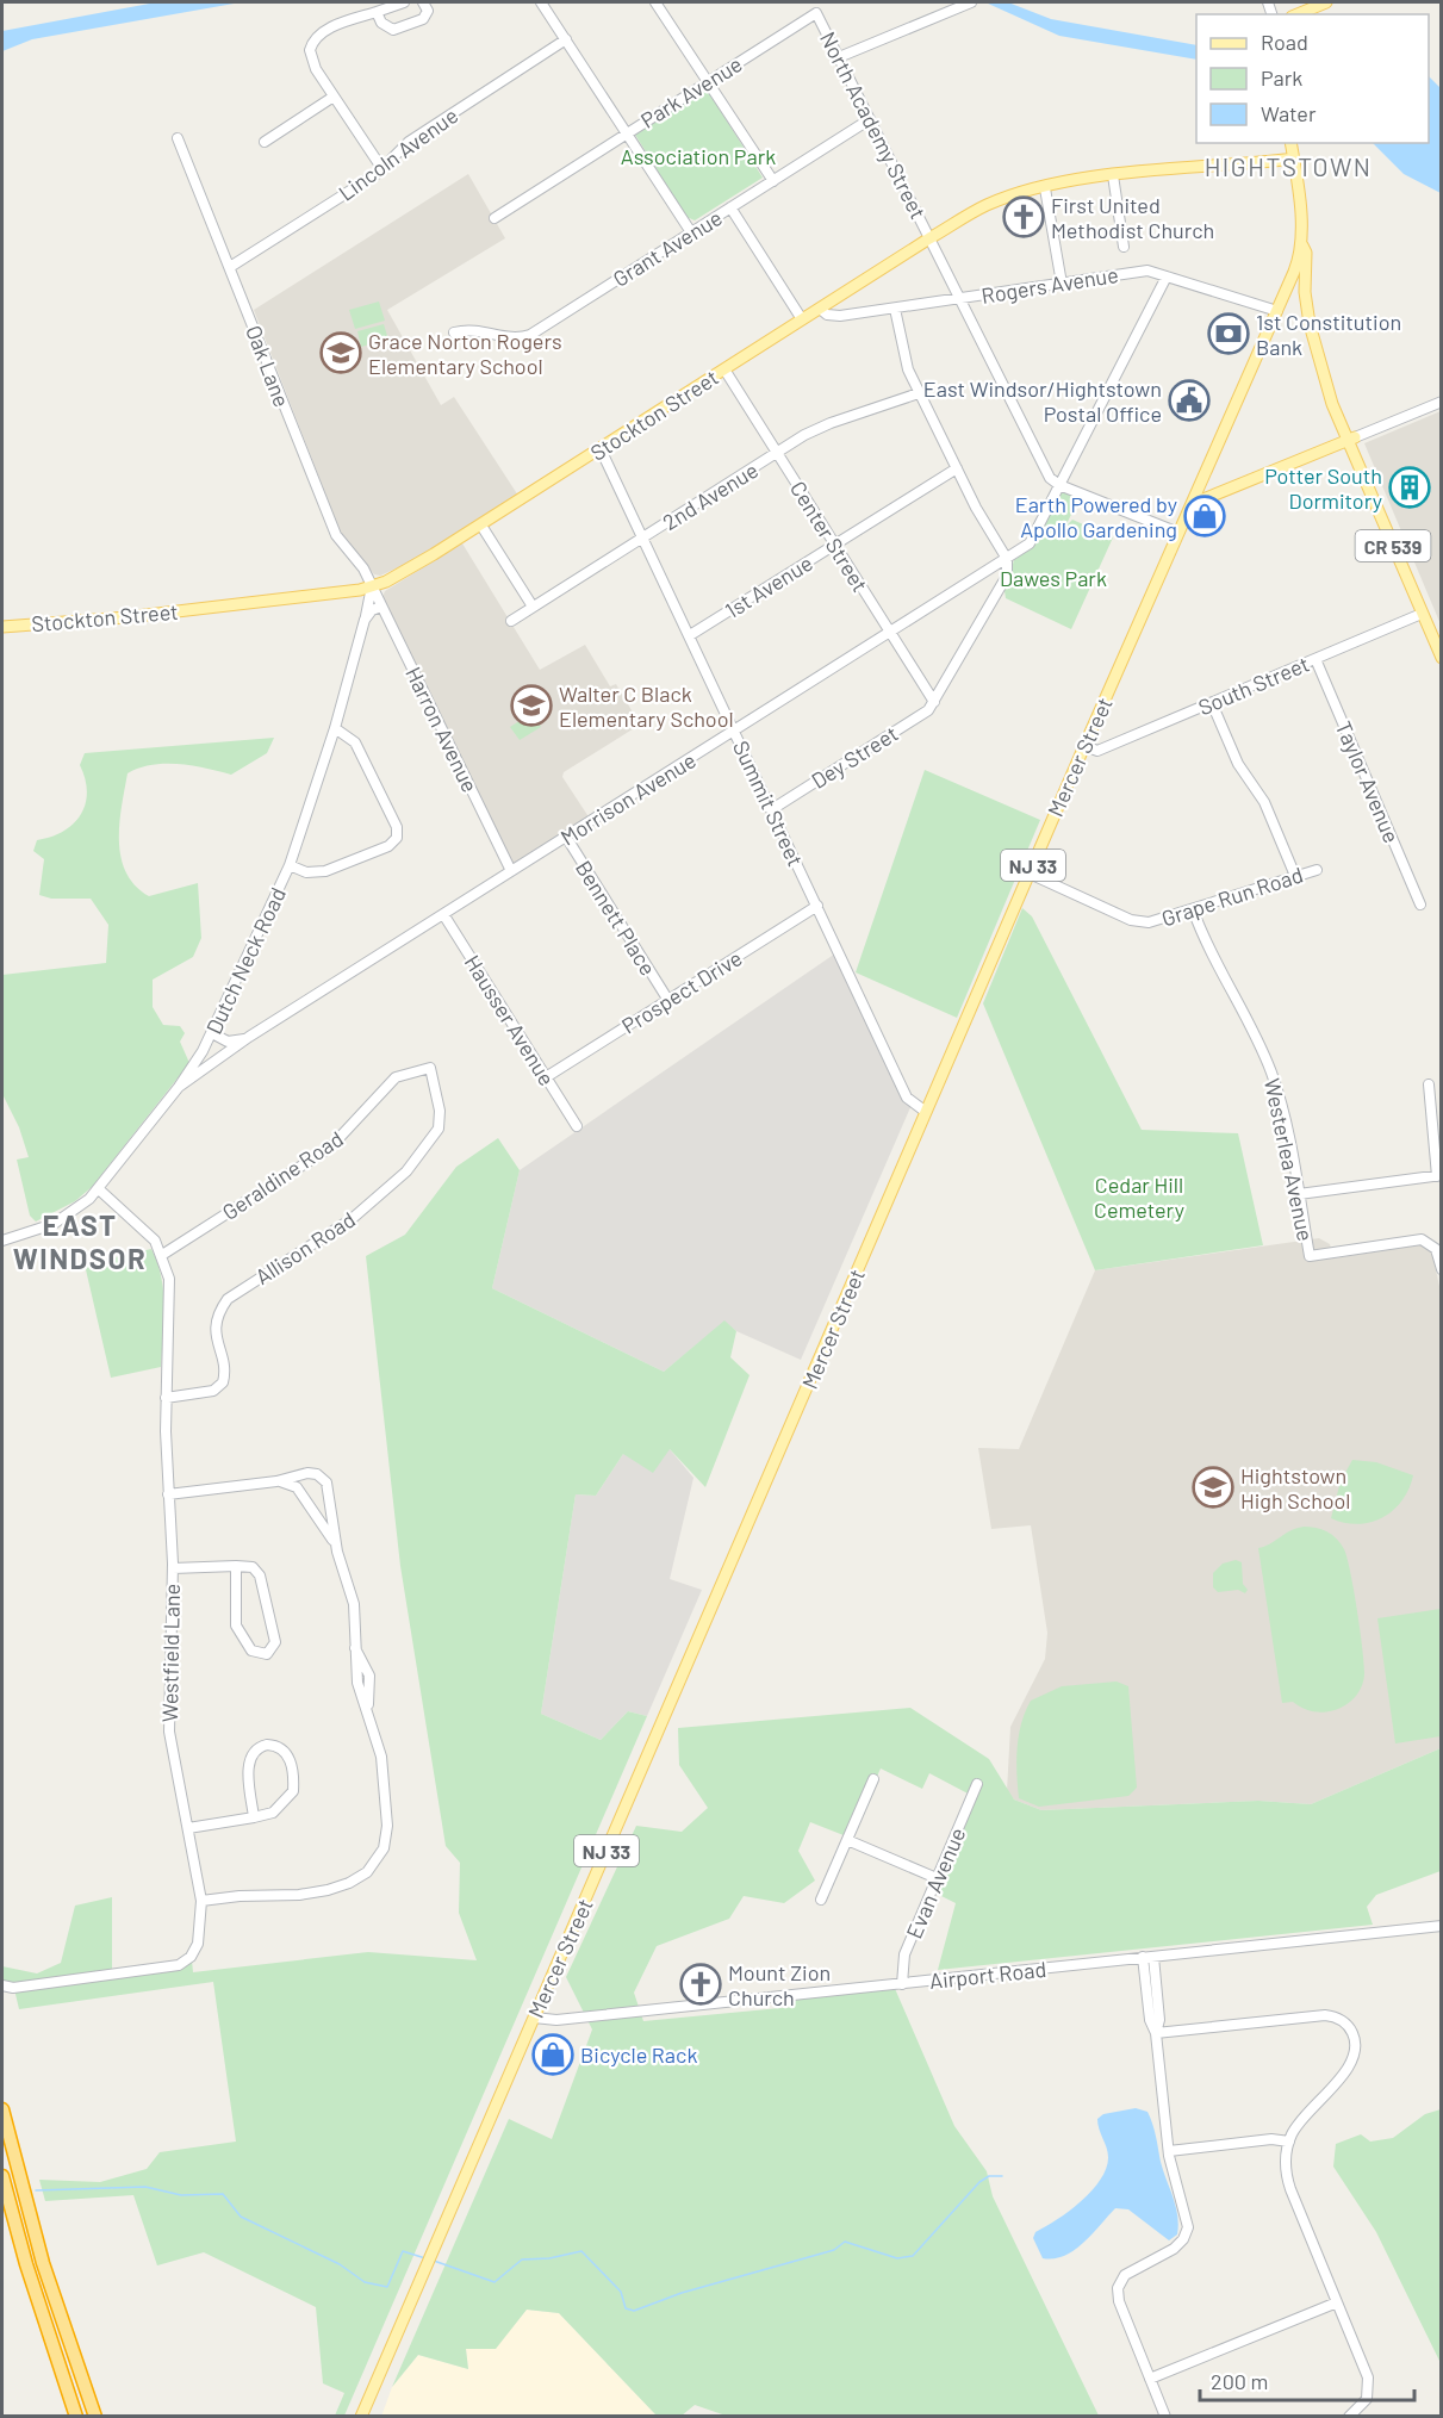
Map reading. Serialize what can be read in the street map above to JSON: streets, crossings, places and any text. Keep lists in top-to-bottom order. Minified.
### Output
{"streets":{"main road":["Stockton Street","CR 539","Mercer Street","NJ 33"],"street":["Park Avenue","North Academy Street","Lincoln Avenue","Grant Avenue","Rogers Avenue","Oak Lane","2nd Avenue","Center Street","1st Avenue","South Street","Harron Avenue","Dey Street","Taylor Avenue","Morrison Avenue","Summit Street","Grape Run Road","Bennett Place","Dutch Neck Road","Prospect Drive","Hausser Avenue","Westerlea Avenue","Geraldine Road","Allison Road","Westfield Lane","Evan Avenue","Airport Road"]},"crossings":[["Park Avenue","North Academy Street"],["North Academy Street","Grant Avenue"],["North Academy Street","Rogers Avenue"],["North Academy Street","Stockton Street"],["North Academy Street","Morrison Avenue"],["Lincoln Avenue","Oak Lane"],["Rogers Avenue","Stockton Street"],["Rogers Avenue","Mercer Street"],["Rogers Avenue","Morrison Avenue"],["Oak Lane","Stockton Street"],["Oak Lane","Harron Avenue"],["Oak Lane","Dutch Neck Road"],["Stockton Street","Center Street"],["Stockton Street","Harron Avenue"],["Stockton Street","Summit Street"],["Stockton Street","NJ 33"],["Stockton Street","Dutch Neck Road"],["2nd Avenue","Center Street"],["2nd Avenue","Summit Street"],["Center Street","1st Avenue"],["Center Street","Dey Street"],["Center Street","Morrison Avenue"],["CR 539","South Street"],["CR 539","Mercer Street"],["CR 539","NJ 33"],["1st Avenue","Summit Street"],["South Street","Mercer Street"],["South Street","Taylor Avenue"],["Harron Avenue","Morrison Avenue"],["Harron Avenue","Dutch Neck Road"],["Dey Street","Summit Street"],["Mercer Street","Summit Street"],["Mercer Street","NJ 33"],["Mercer Street","Grape Run Road"],["Mercer Street","Airport Road"],["Morrison Avenue","Summit Street"],["Morrison Avenue","Bennett Place"],["Morrison Avenue","Dutch Neck Road"],["Morrison Avenue","Hausser Avenue"],["Summit Street","Prospect Drive"],["Grape Run Road","Westerlea Avenue"],["Bennett Place","Prospect Drive"],["Dutch Neck Road","Westfield Lane"],["Prospect Drive","Hausser Avenue"],["Geraldine Road","Allison Road"],["Geraldine Road","Westfield Lane"],["Allison Road","Westfield Lane"],["Evan Avenue","Airport Road"]],"districts":["HIGHTSTOWN","EAST WINDSOR"],"parks":["Association Park","Dawes Park","Cedar Hill Cemetery"],"places":{"church":["First United Methodist Church","Mount Zion Church"],"bank":["1st Constitution Bank"],"school or university":["Grace Norton Rogers Elementary School","Walter C Black Elementary School","Hightstown High School"],"public building":["East Windsor/Hightstown Postal Office"],"building":["Potter South Dormitory"],"shop":["Earth Powered by Apollo Gardening","Bicycle Rack"]},"legend":["Road","Park","Water"],"scale_bar":"200 m"}
